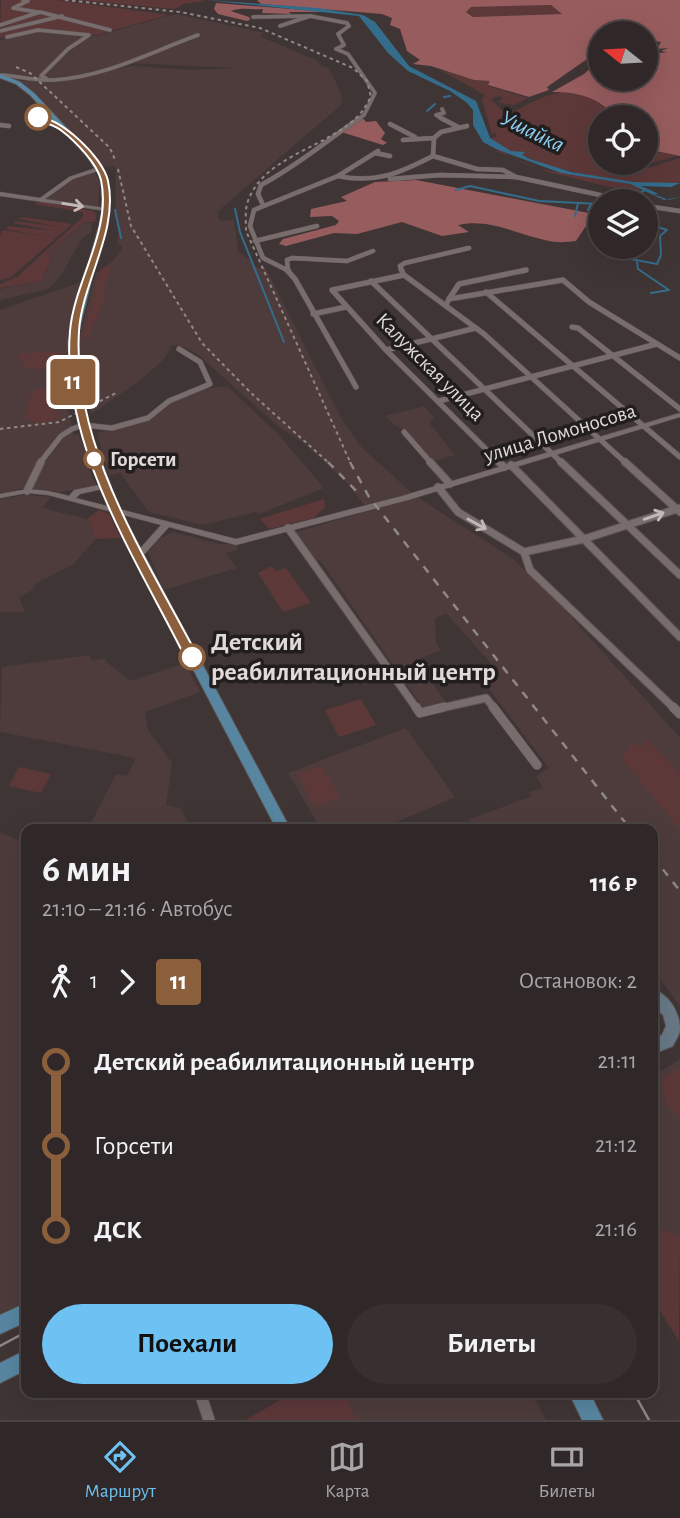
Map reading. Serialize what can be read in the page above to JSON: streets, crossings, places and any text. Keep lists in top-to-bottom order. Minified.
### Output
{"streets":{"street":["Калужская улица","улица Ломоносова"]},"crossings":[["Калужская улица","улица Ломоносова"]],"water":["Ушайка"],"places":["Горсети","Детский реабилитационный центр"],"lines":["bus line 11"],"north":"left","page":{"on_map":"11","heading":["6 мин","21:10 – 21:16 · Автобус","116 ₽"],"legs":["1","11","Остановок: 2"],"list":[{"name":"Детский реабилитационный центр","value":"21:11"},{"name":"Горсети","value":"21:12"},{"name":"ДСК","value":"21:16"}],"buttons":["Поехали","Билеты"],"tabs":["Маршрут","Карта","Билеты"]}}
